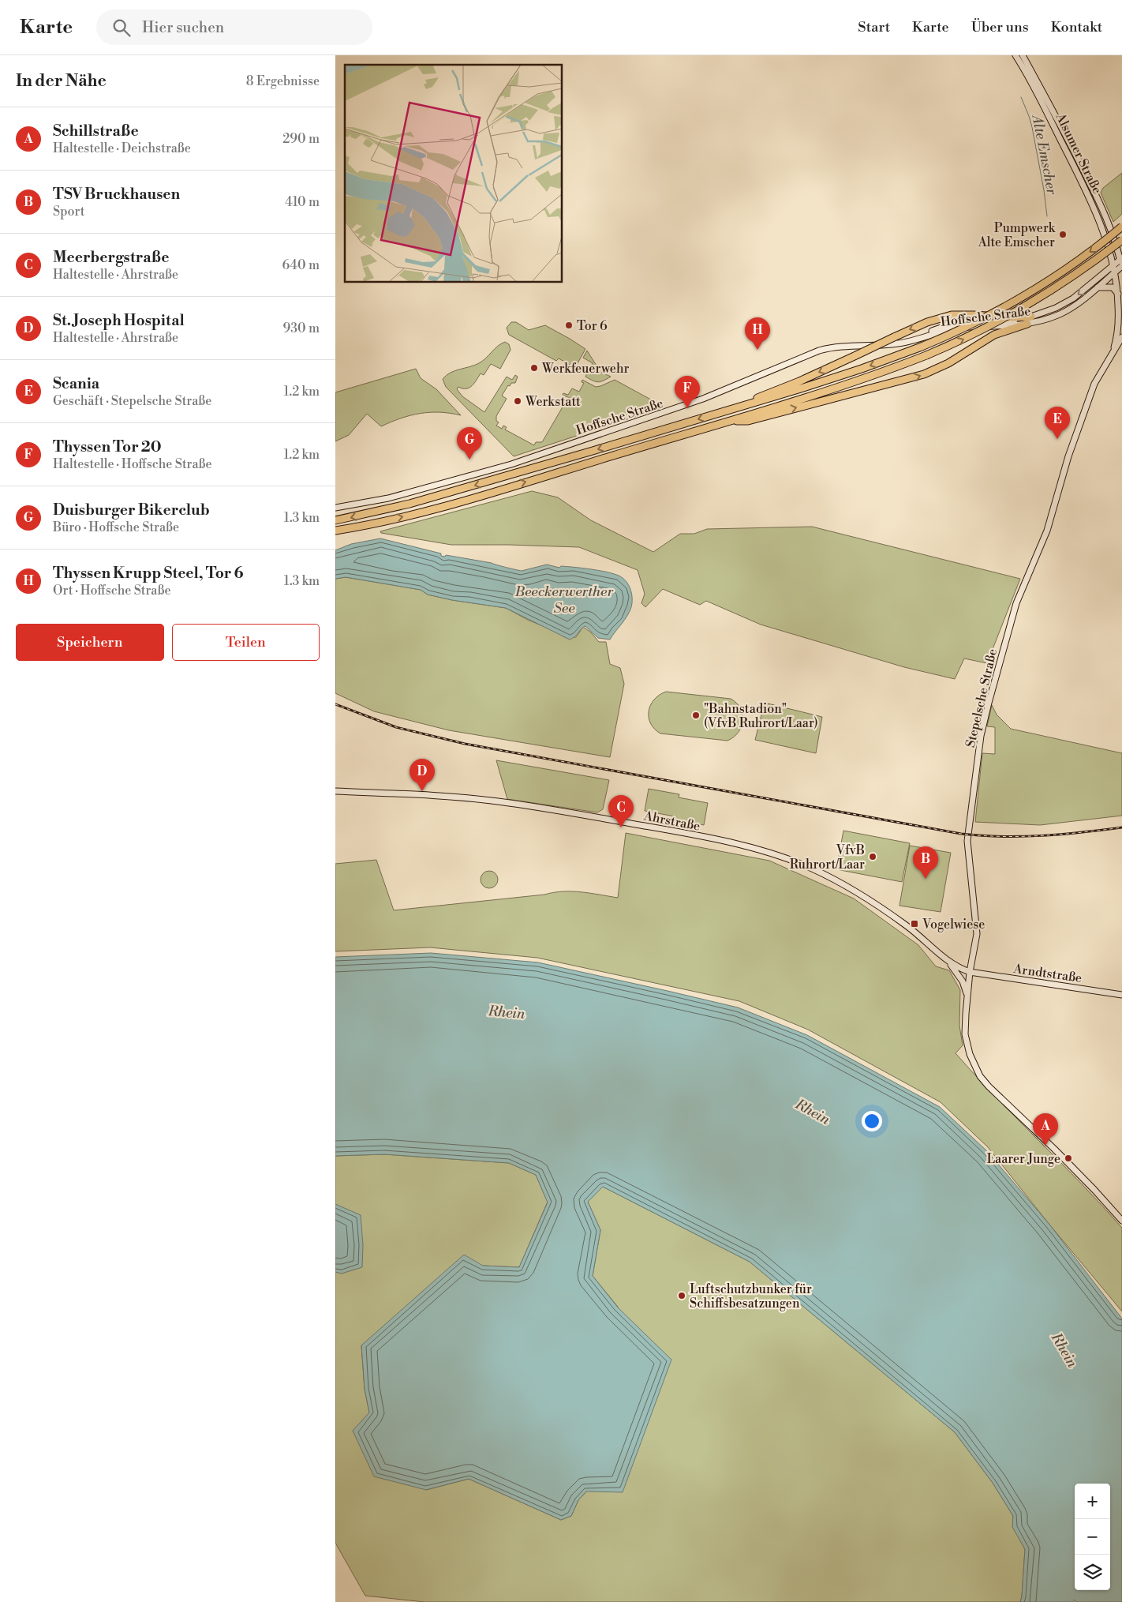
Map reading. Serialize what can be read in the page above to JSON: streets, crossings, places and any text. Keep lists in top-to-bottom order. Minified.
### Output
{"streets":{"street":["Alsumer Straße","Hoffsche Straße","Stepelsche Straße","Ahrstraße","Arndtstraße"]},"crossings":[["Alsumer Straße","Hoffsche Straße"],["Alsumer Straße","Stepelsche Straße"],["Hoffsche Straße","Stepelsche Straße"],["Stepelsche Straße","Ahrstraße"],["Stepelsche Straße","Arndtstraße"],["Ahrstraße","Arndtstraße"]],"water":["Alte Emscher","Beeckerwerther See","Rhein"],"places":{"other":["Pumpwerk Alte Emscher","Tor 6","Werkfeuerwehr","Werkstatt","\"Bahnstadion\" (VfvB Ruhrort/Laar)","VfvB Ruhrort/Laar","Laarer Junge","Luftschutzbunker für Schiffsbesatzungen"],"transit":["Vogelwiese"]},"page":{"header":"Karte","search":"Hier suchen","nav":["Start","Karte","Über uns","Kontakt"],"heading":["In der Nähe","8 Ergebnisse"],"list":[{"mark":"A","name":"Schillstraße","note":"Haltestelle · Deichstraße","value":"290 m"},{"mark":"B","name":"TSV Bruckhausen","note":"Sport","value":"410 m"},{"mark":"C","name":"Meerbergstraße","note":"Haltestelle · Ahrstraße","value":"640 m"},{"mark":"D","name":"St. Joseph Hospital","note":"Haltestelle · Ahrstraße","value":"930 m"},{"mark":"E","name":"Scania","note":"Geschäft · Stepelsche Straße","value":"1.2 km"},{"mark":"F","name":"Thyssen Tor 20","note":"Haltestelle · Hoffsche Straße","value":"1.2 km"},{"mark":"G","name":"Duisburger Bikerclub","note":"Büro · Hoffsche Straße","value":"1.3 km"},{"mark":"H","name":"Thyssen Krupp Steel, Tor 6","note":"Ort · Hoffsche Straße","value":"1.3 km"}],"pins":["H","F","E","G","D","C","B","A"],"buttons":["Speichern","Teilen"],"map_buttons":["+","−"]}}
